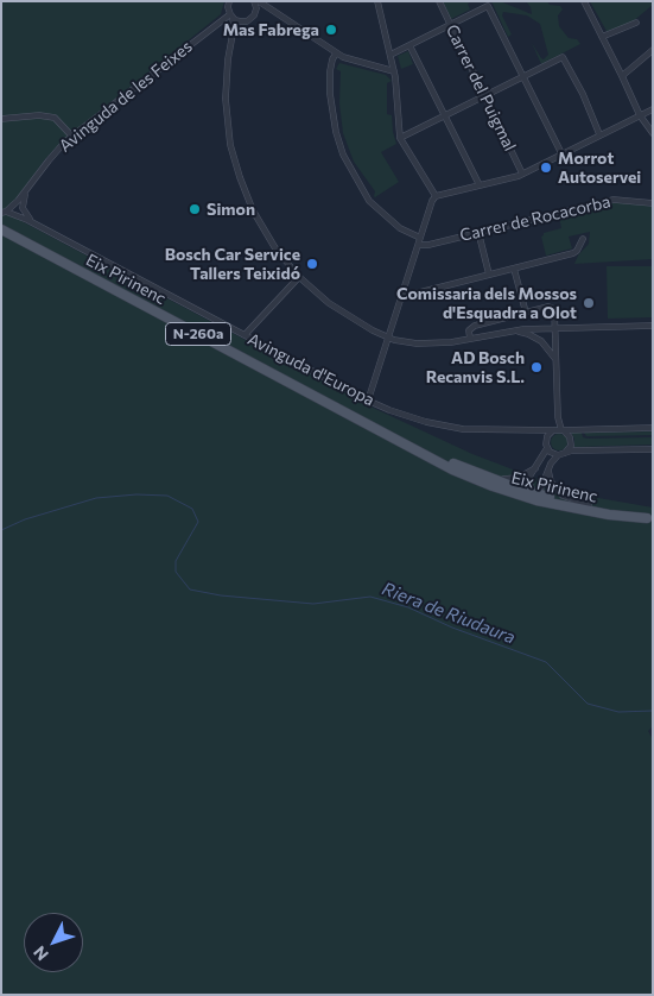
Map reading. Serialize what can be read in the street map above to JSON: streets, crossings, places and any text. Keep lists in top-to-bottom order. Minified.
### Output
{"streets":{"main road":["Eix Pirinenc","N-260a"],"street":["Carrer del Puigmal","Avinguda de les Feixes","Carrer de Rocacorba","Avinguda d'Europa"]},"crossings":[["Avinguda de les Feixes","Avinguda d'Europa"]],"water":["Riera de Riudaura"],"places":["Mas Fabrega","Morrot Autoservei","Simon","Bosch Car Service Tallers Teixidó","Comissaria dels Mossos d'Esquadra a Olot","AD Bosch Recanvis S.L."],"north":"bottom left"}
